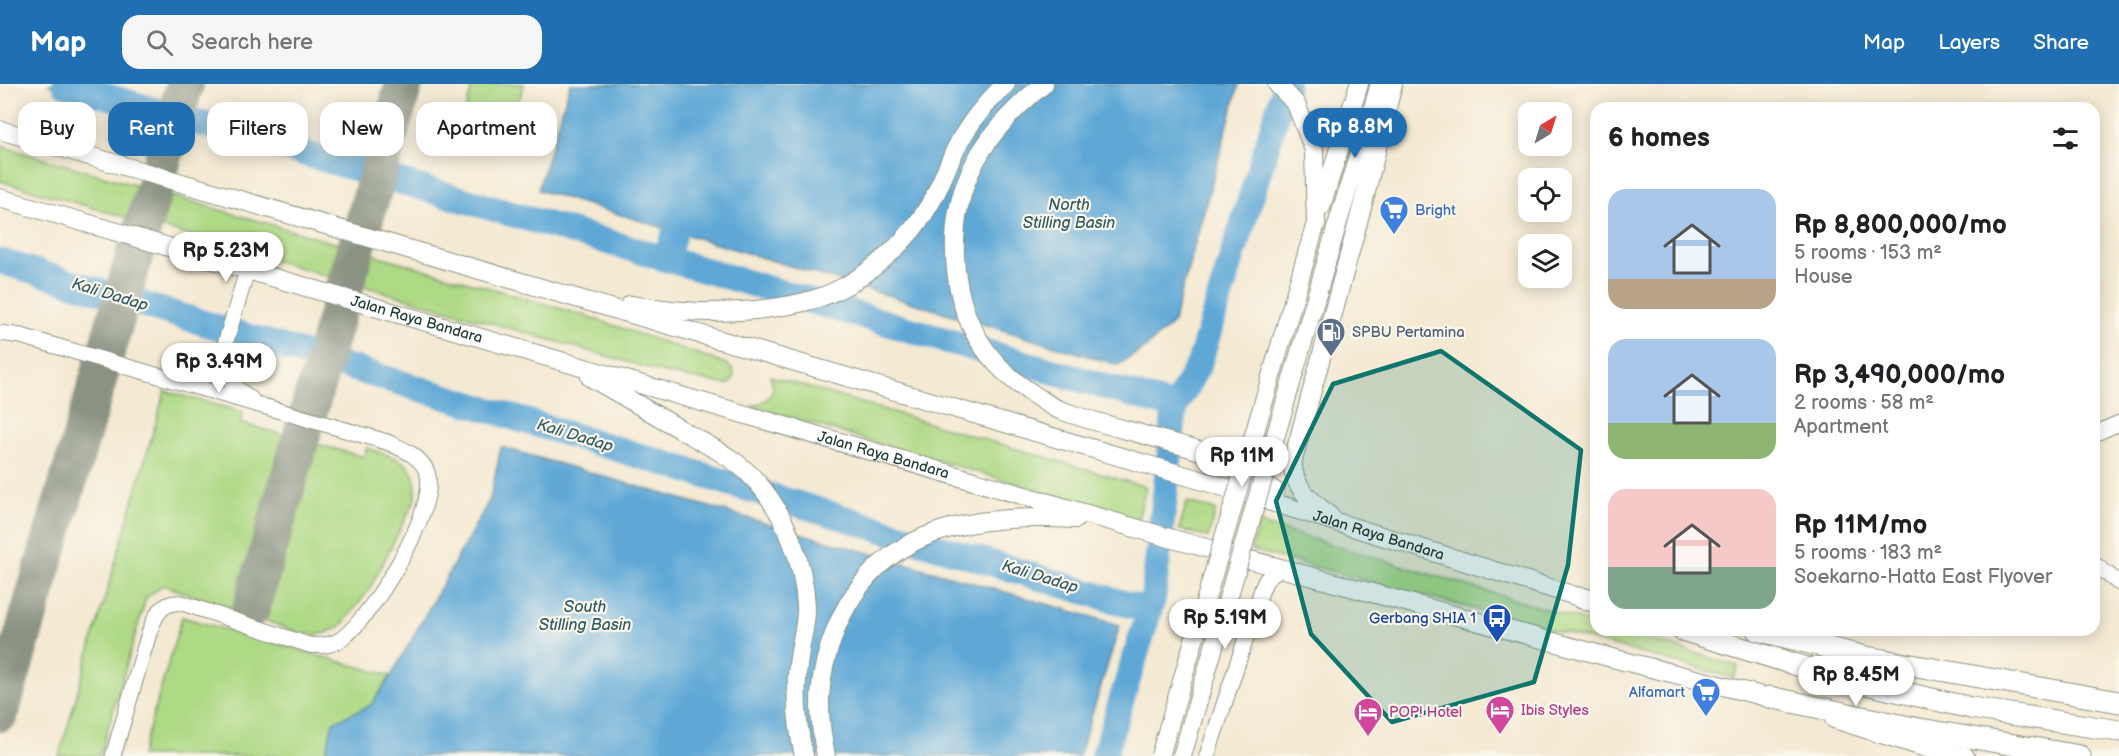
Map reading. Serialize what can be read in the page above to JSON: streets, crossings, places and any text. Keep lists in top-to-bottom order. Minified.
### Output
{"streets":{"main road":["Jalan Raya Bandara"]},"water":["North Stilling Basin","Kali Dadap","South Stilling Basin"],"places":{"supermarket":["Bright","Alfamart"],"fuel station":["SPBU Pertamina"],"bus stop":["Gerbang SHIA 1"],"hotel":["Ibis Styles","POP! Hotel"]},"north":"top right","page":{"header":"Map","search":"Search here","nav":["Map","Layers","Share"],"chip":["Buy","Rent","Filters","New","Apartment"],"heading":"6 homes","price":["Rp 8.8M","Rp 5.23M","Rp 3.49M","Rp 11M","Rp 5.19M","Rp 8.45M"],"list":[{"name":"Rp 8,800,000/mo","note":"5 rooms · 153 m² · House"},{"name":"Rp 3,490,000/mo","note":"2 rooms · 58 m² · Apartment"},{"name":"Rp 11M/mo","note":"5 rooms · 183 m² · Soekarno-Hatta East Flyover"}]}}
